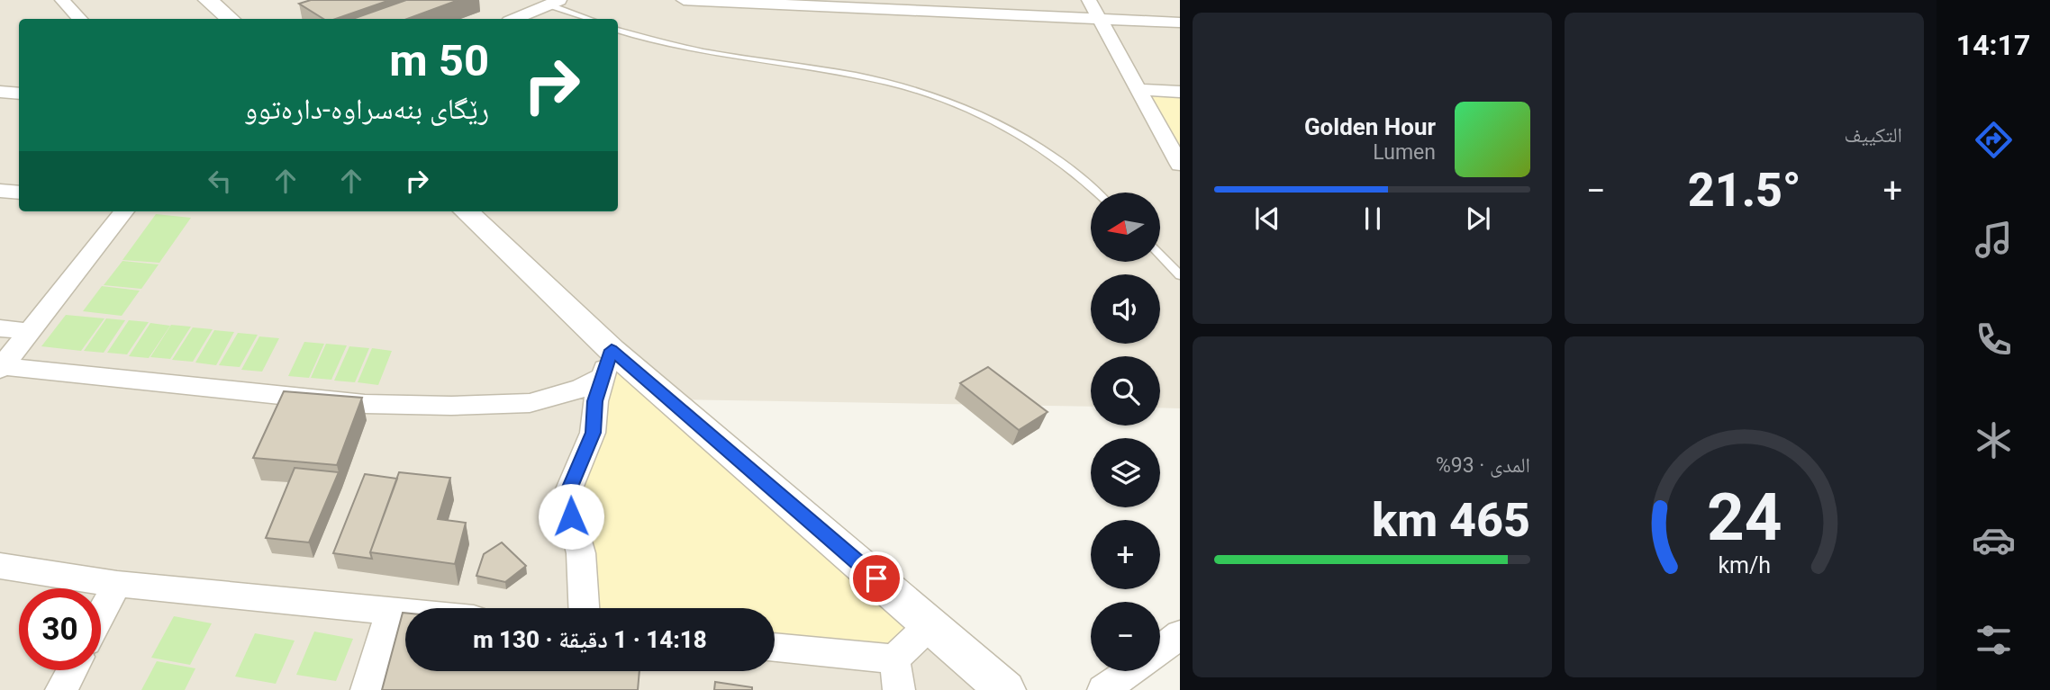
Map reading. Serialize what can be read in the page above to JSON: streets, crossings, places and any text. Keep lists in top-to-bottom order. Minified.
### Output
{"north":"left","page":{"tabs":"14:17","tile":["التكييف",["المدى · 93%","465 km"]],"turn":["50 m","رێگای بنەسراوە-دارەتوو"],"song":["Golden Hour","Lumen"],"heat":["−","21.5°","+"],"map_buttons":["+","−"],"limit":"30","trip":"14:18 · 1 دقيقة · 130 m","gauge":["24","km/h"]}}
